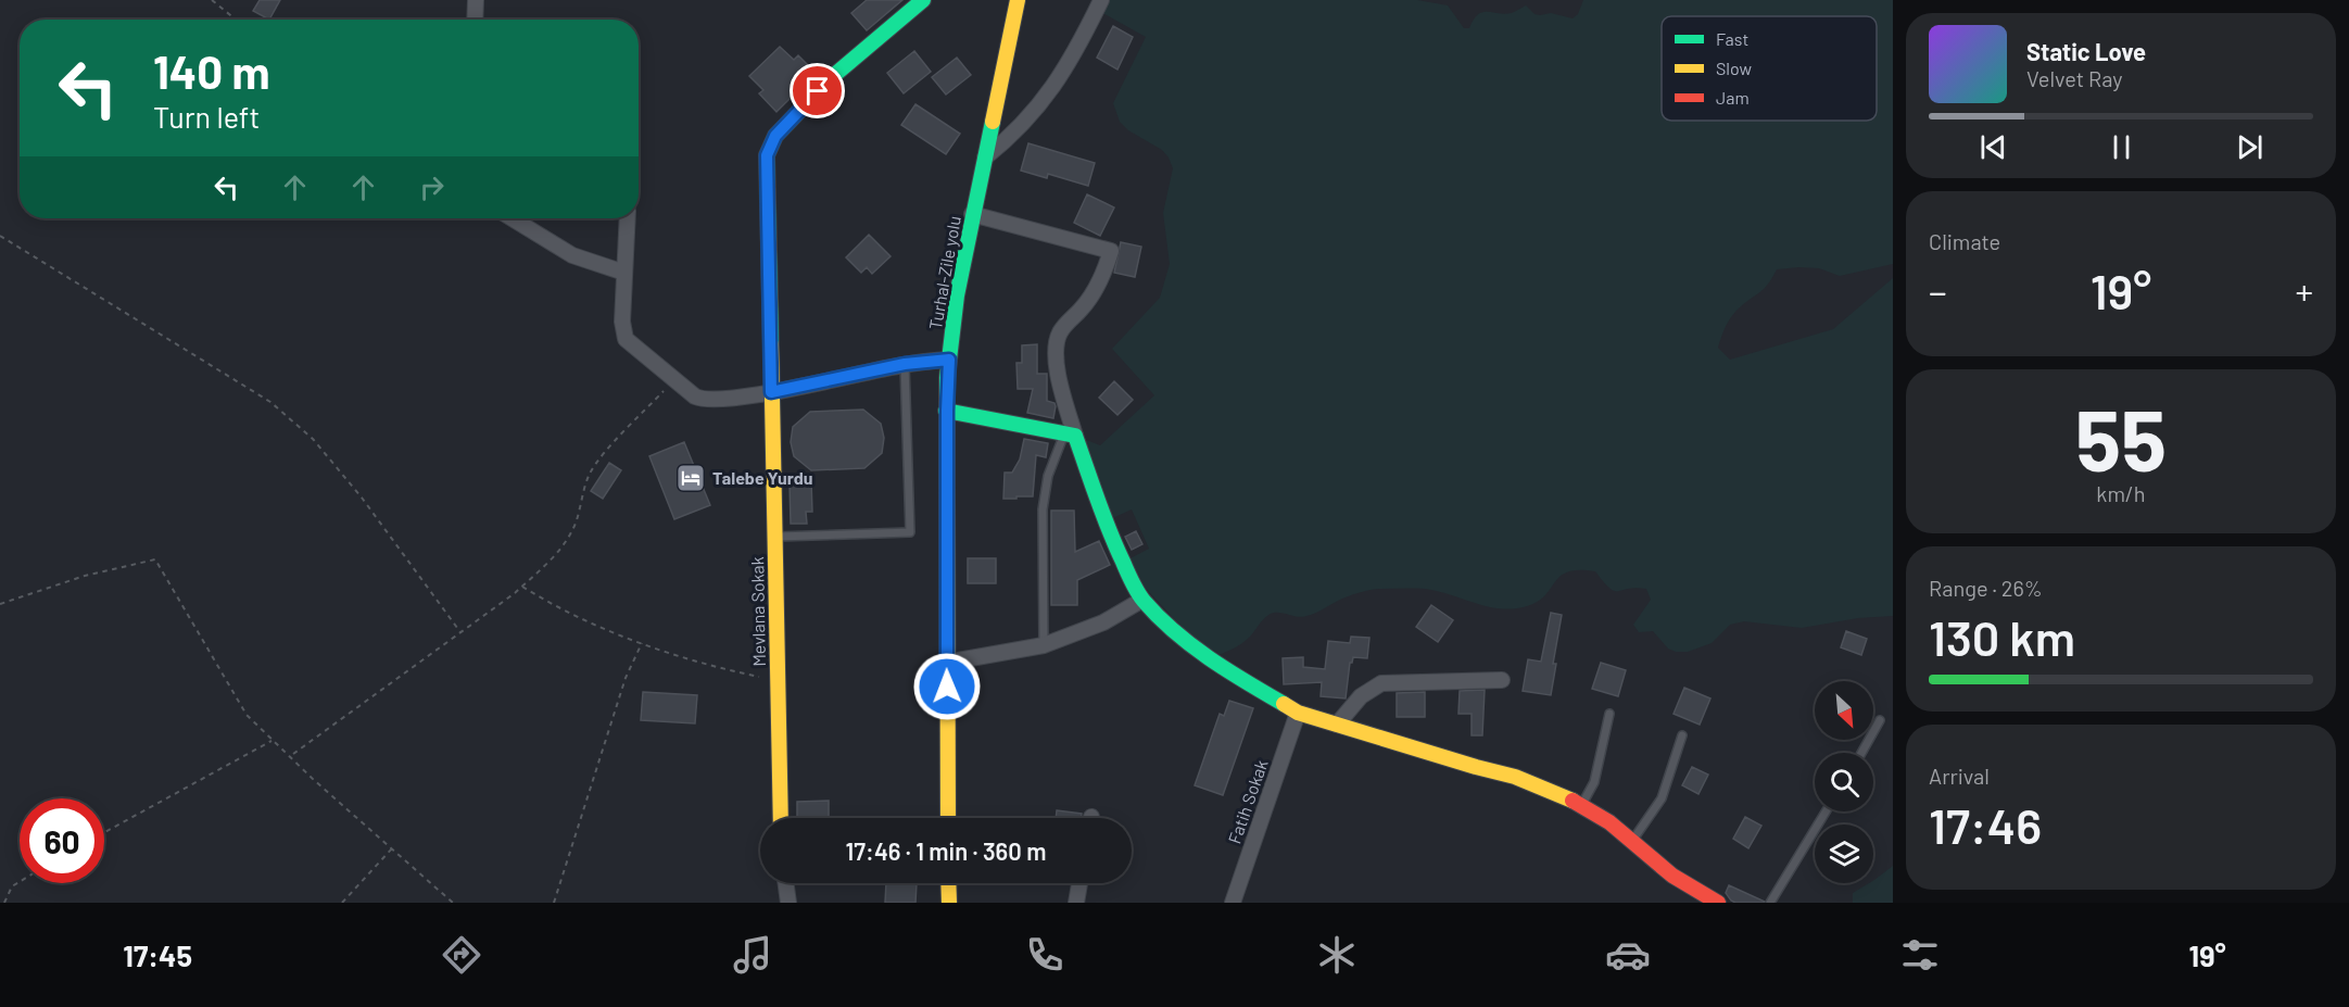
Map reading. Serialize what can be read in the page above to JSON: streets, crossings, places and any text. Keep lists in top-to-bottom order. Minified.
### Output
{"streets":{"street":["Turhal-Zile yolu","Mevlana Sokak","Fatih Sokak"]},"places":{"hotel":["Talebe Yurdu"]},"legend":["Fast","Slow","Jam"],"north":"bottom right","page":{"turn":["140 m","Turn left"],"song":["Static Love","Velvet Ray"],"tile":["Climate",["55","km/h"],["Range · 26%","130 km"],["Arrival","17:46"]],"heat":["−","19°","+"],"limit":"60","trip":"17:46 · 1 min · 360 m","tabs":["17:45","19°"]}}
